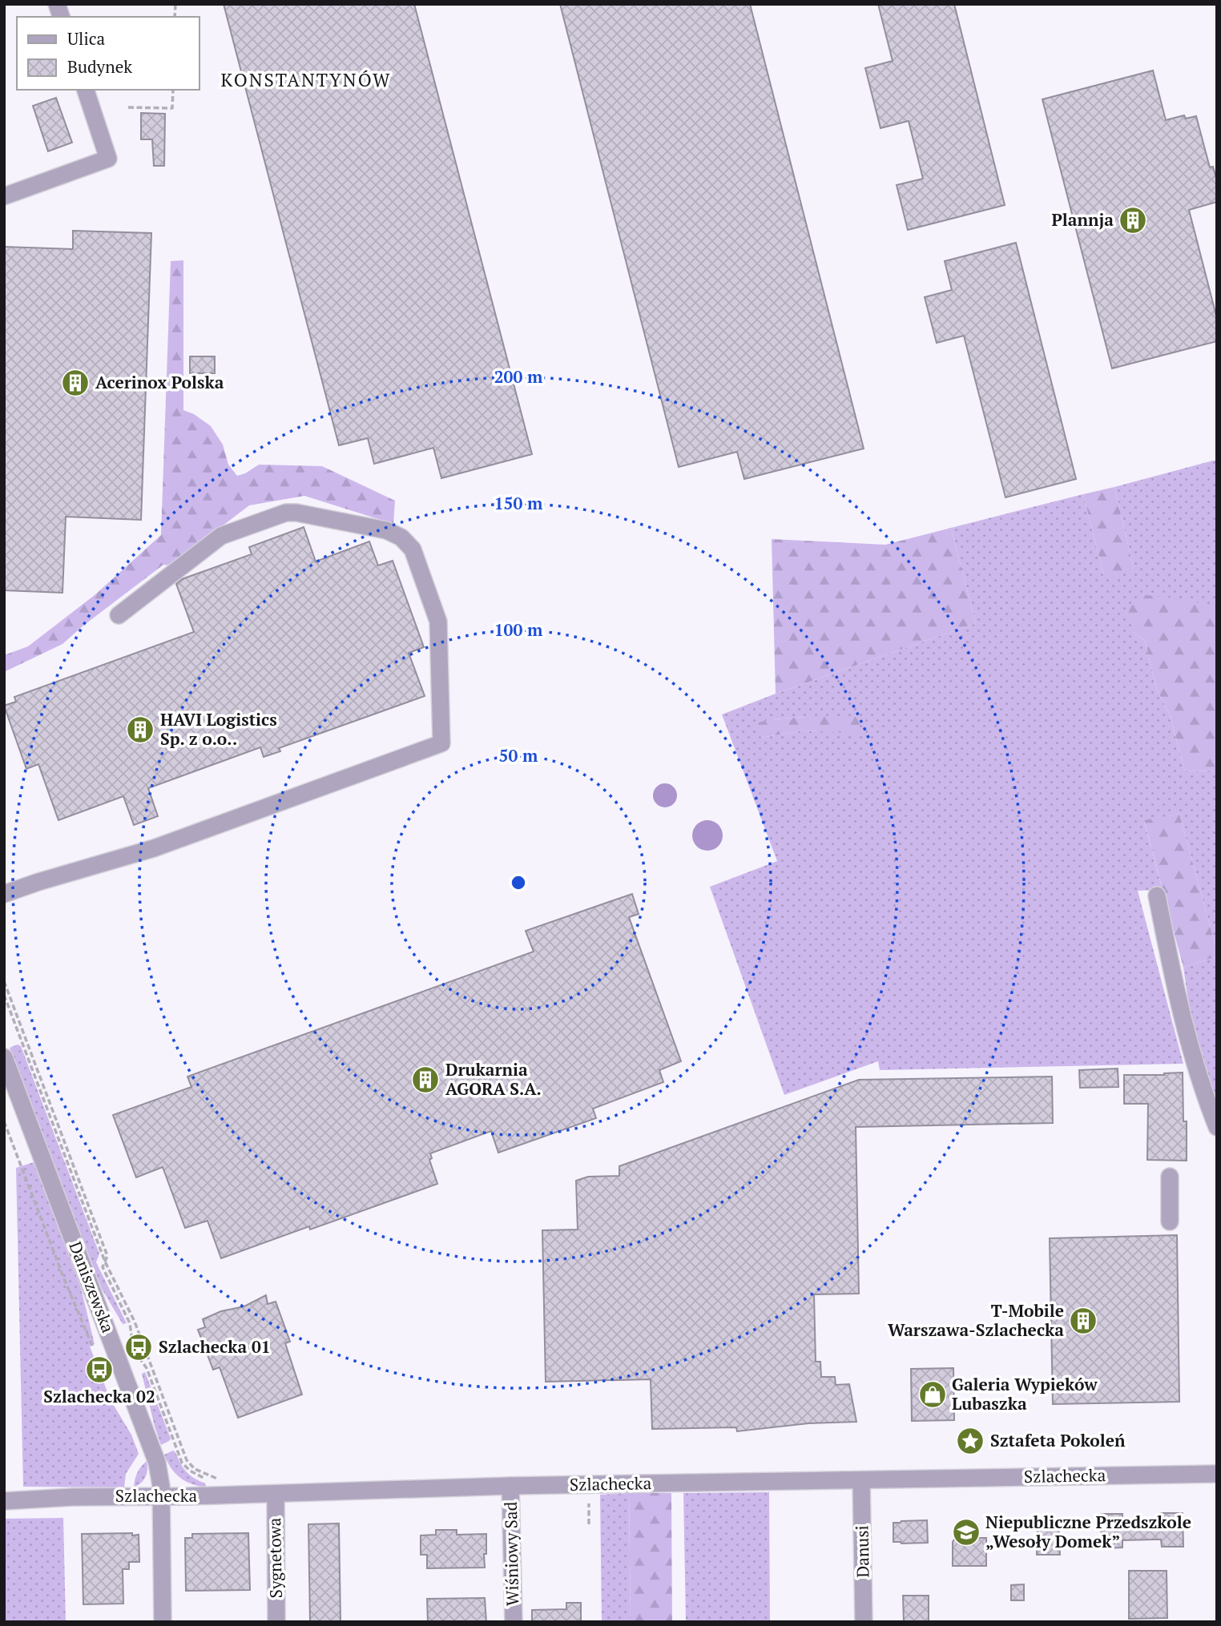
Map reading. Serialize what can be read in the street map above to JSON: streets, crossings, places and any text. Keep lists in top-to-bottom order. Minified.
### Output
{"streets":{"street":["Daniszewska","Szlachecka","Danusi","Wiśniowy Sad","Sygnetowa"]},"crossings":[["Daniszewska","Szlachecka"],["Szlachecka","Danusi"],["Szlachecka","Wiśniowy Sad"],["Szlachecka","Sygnetowa"]],"districts":["KONSTANTYNÓW"],"places":{"building":["Plannja","Acerinox Polska","HAVI Logistics Sp. z o.o..","Drukarnia AGORA S.A.","T-Mobile Warszawa-Szlachecka"],"bus stop":["Szlachecka 01","Szlachecka 02"],"shop":["Galeria Wypieków Lubaszka"],"place":["Sztafeta Pokoleń"],"school or university":["Niepubliczne Przedszkole „Wesoły Domek”"]},"legend":["Ulica","Budynek"],"rings":["200 m","150 m","100 m","50 m"]}
